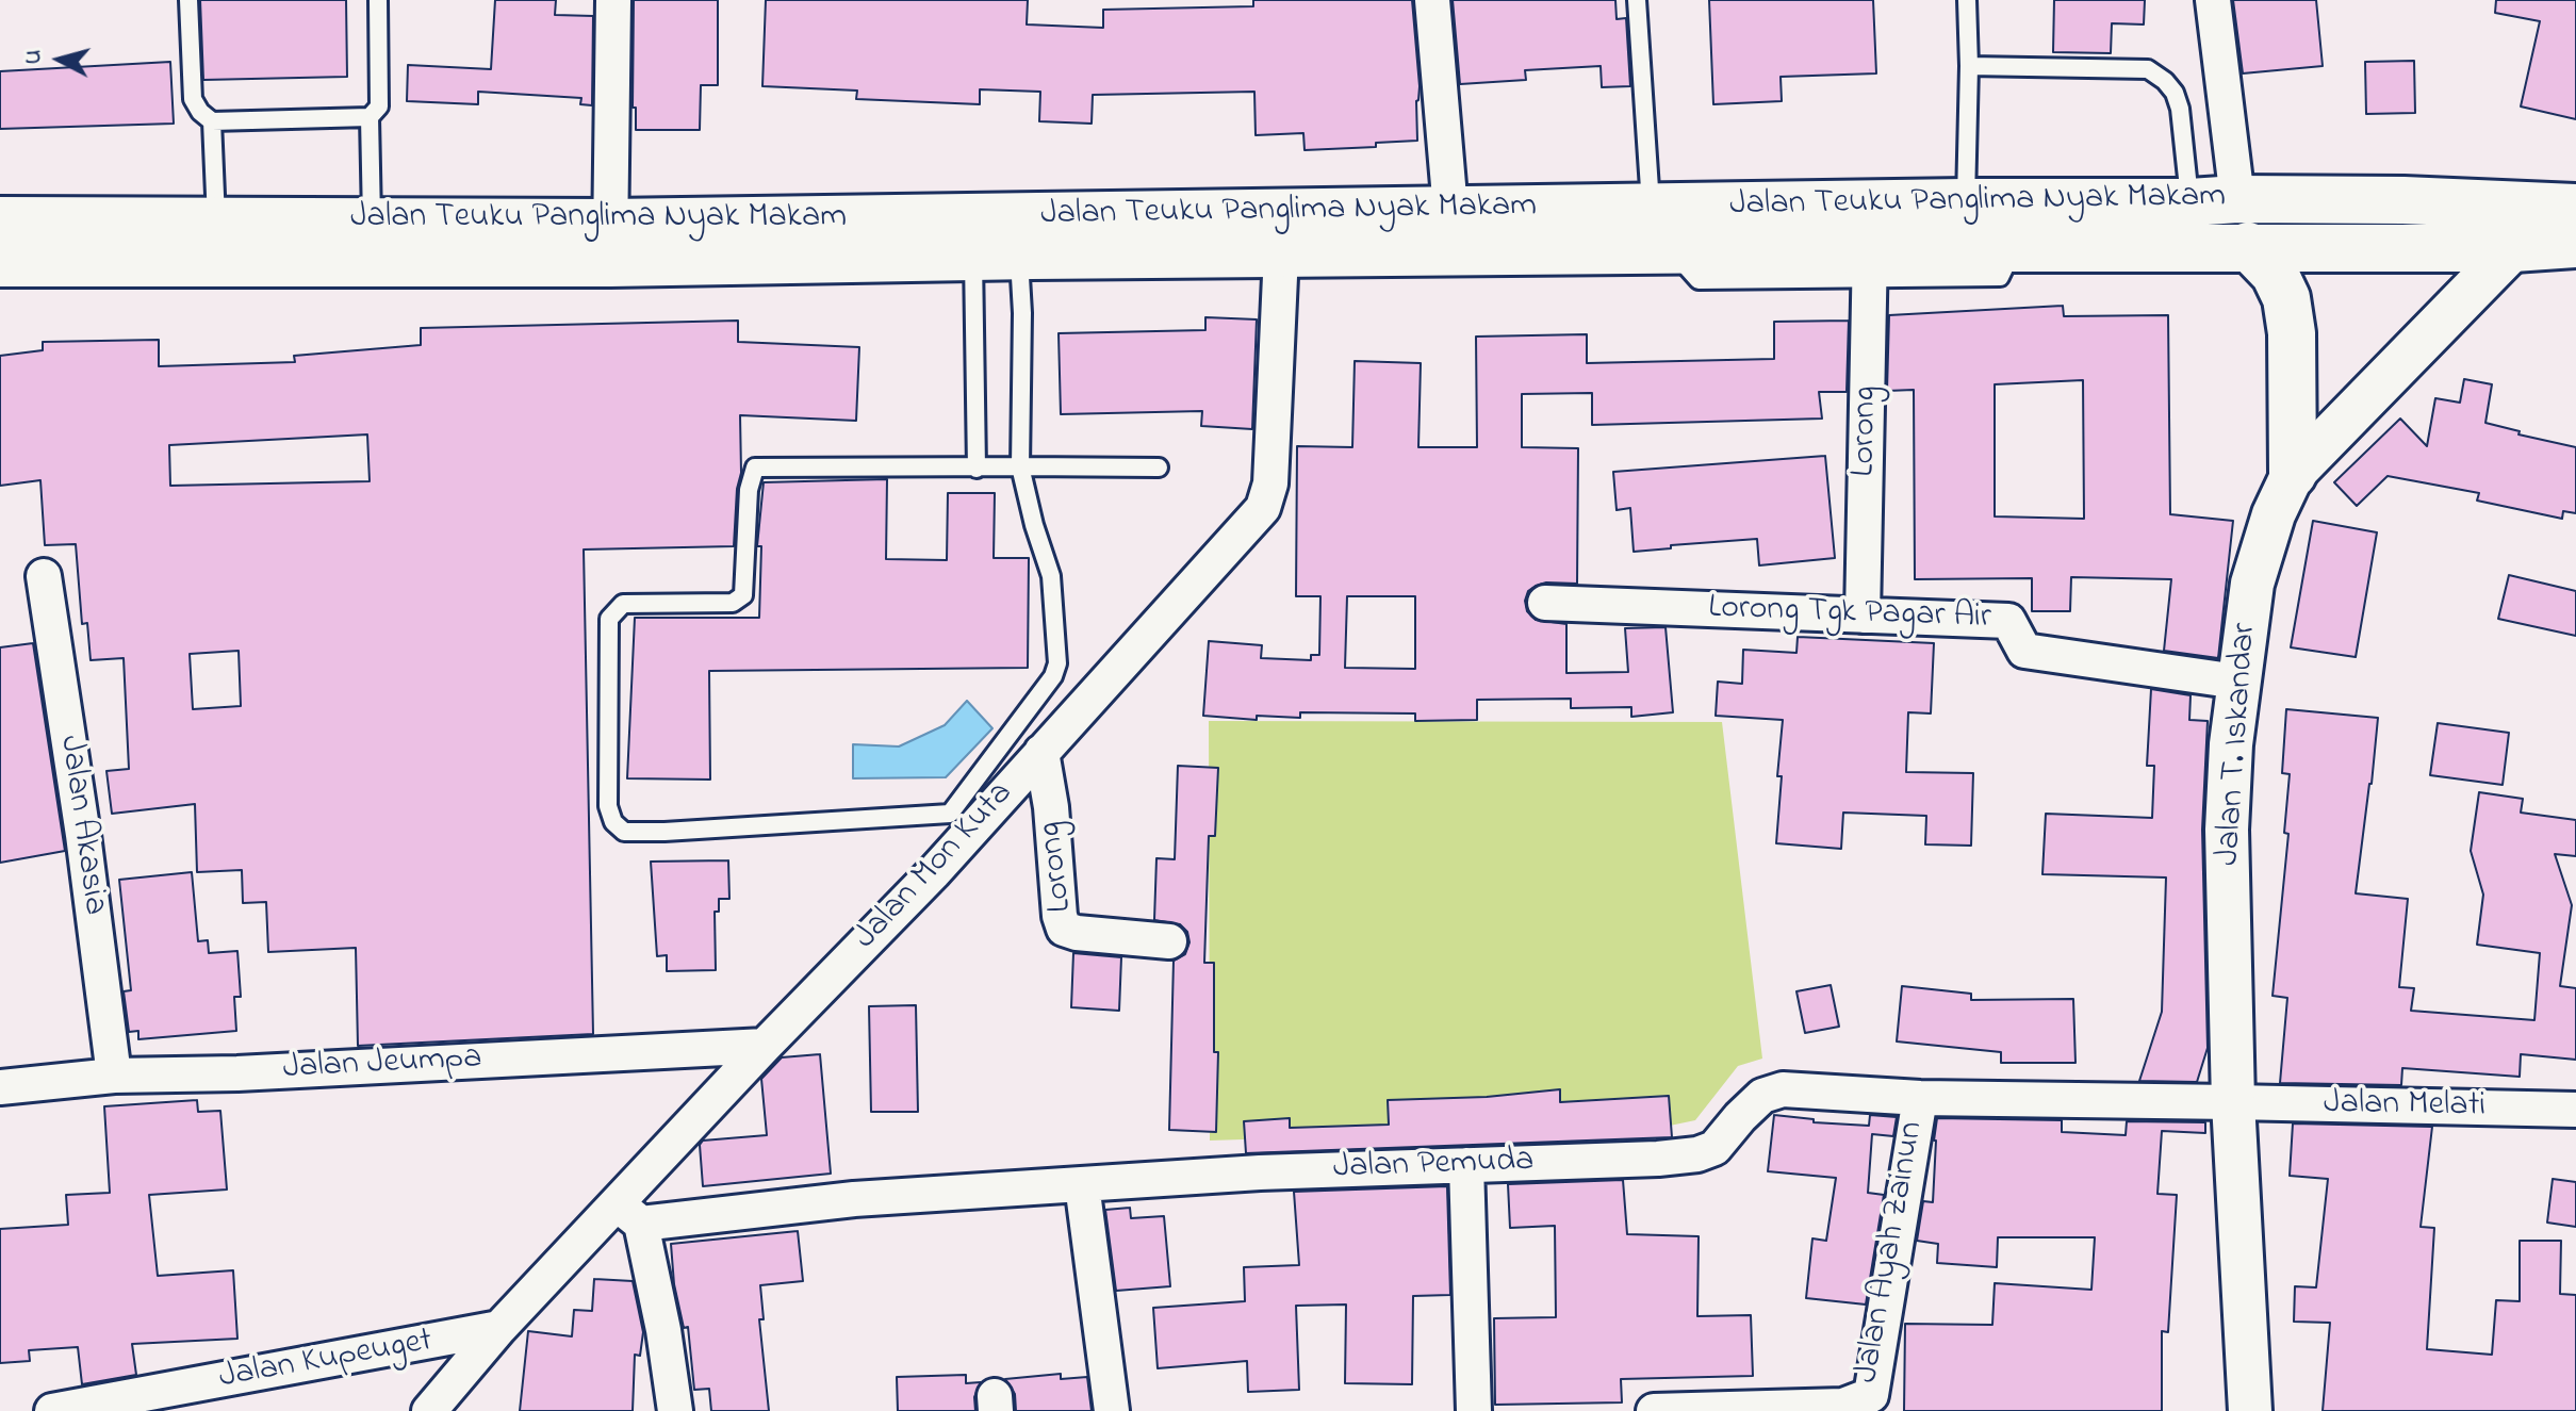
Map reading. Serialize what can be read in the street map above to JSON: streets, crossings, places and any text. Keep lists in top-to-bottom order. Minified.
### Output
{"streets":{"main road":["Jalan Teuku Panglima Nyak Makam"],"street":["Lorong","Lorong Tgk Pagar Air","Jalan T. Iskandar","Jalan Akasia","Jalan Mon Kuta","Jalan Jeumpa","Jalan Melati","Jalan Pemuda","Jalan Ayah Zainun","Jalan Kupeuget"]},"crossings":[["Jalan Teuku Panglima Nyak Makam","Lorong"],["Jalan Teuku Panglima Nyak Makam","Jalan T. Iskandar"],["Jalan Teuku Panglima Nyak Makam","Jalan Mon Kuta"],["Lorong","Lorong Tgk Pagar Air"],["Lorong","Jalan Mon Kuta"],["Lorong Tgk Pagar Air","Jalan T. Iskandar"],["Jalan T. Iskandar","Jalan Melati"],["Jalan T. Iskandar","Jalan Pemuda"],["Jalan Akasia","Jalan Jeumpa"],["Jalan Mon Kuta","Jalan Jeumpa"],["Jalan Mon Kuta","Jalan Pemuda"],["Jalan Mon Kuta","Jalan Kupeuget"],["Jalan Melati","Jalan Pemuda"],["Jalan Pemuda","Jalan Ayah Zainun"]],"north":"left"}
